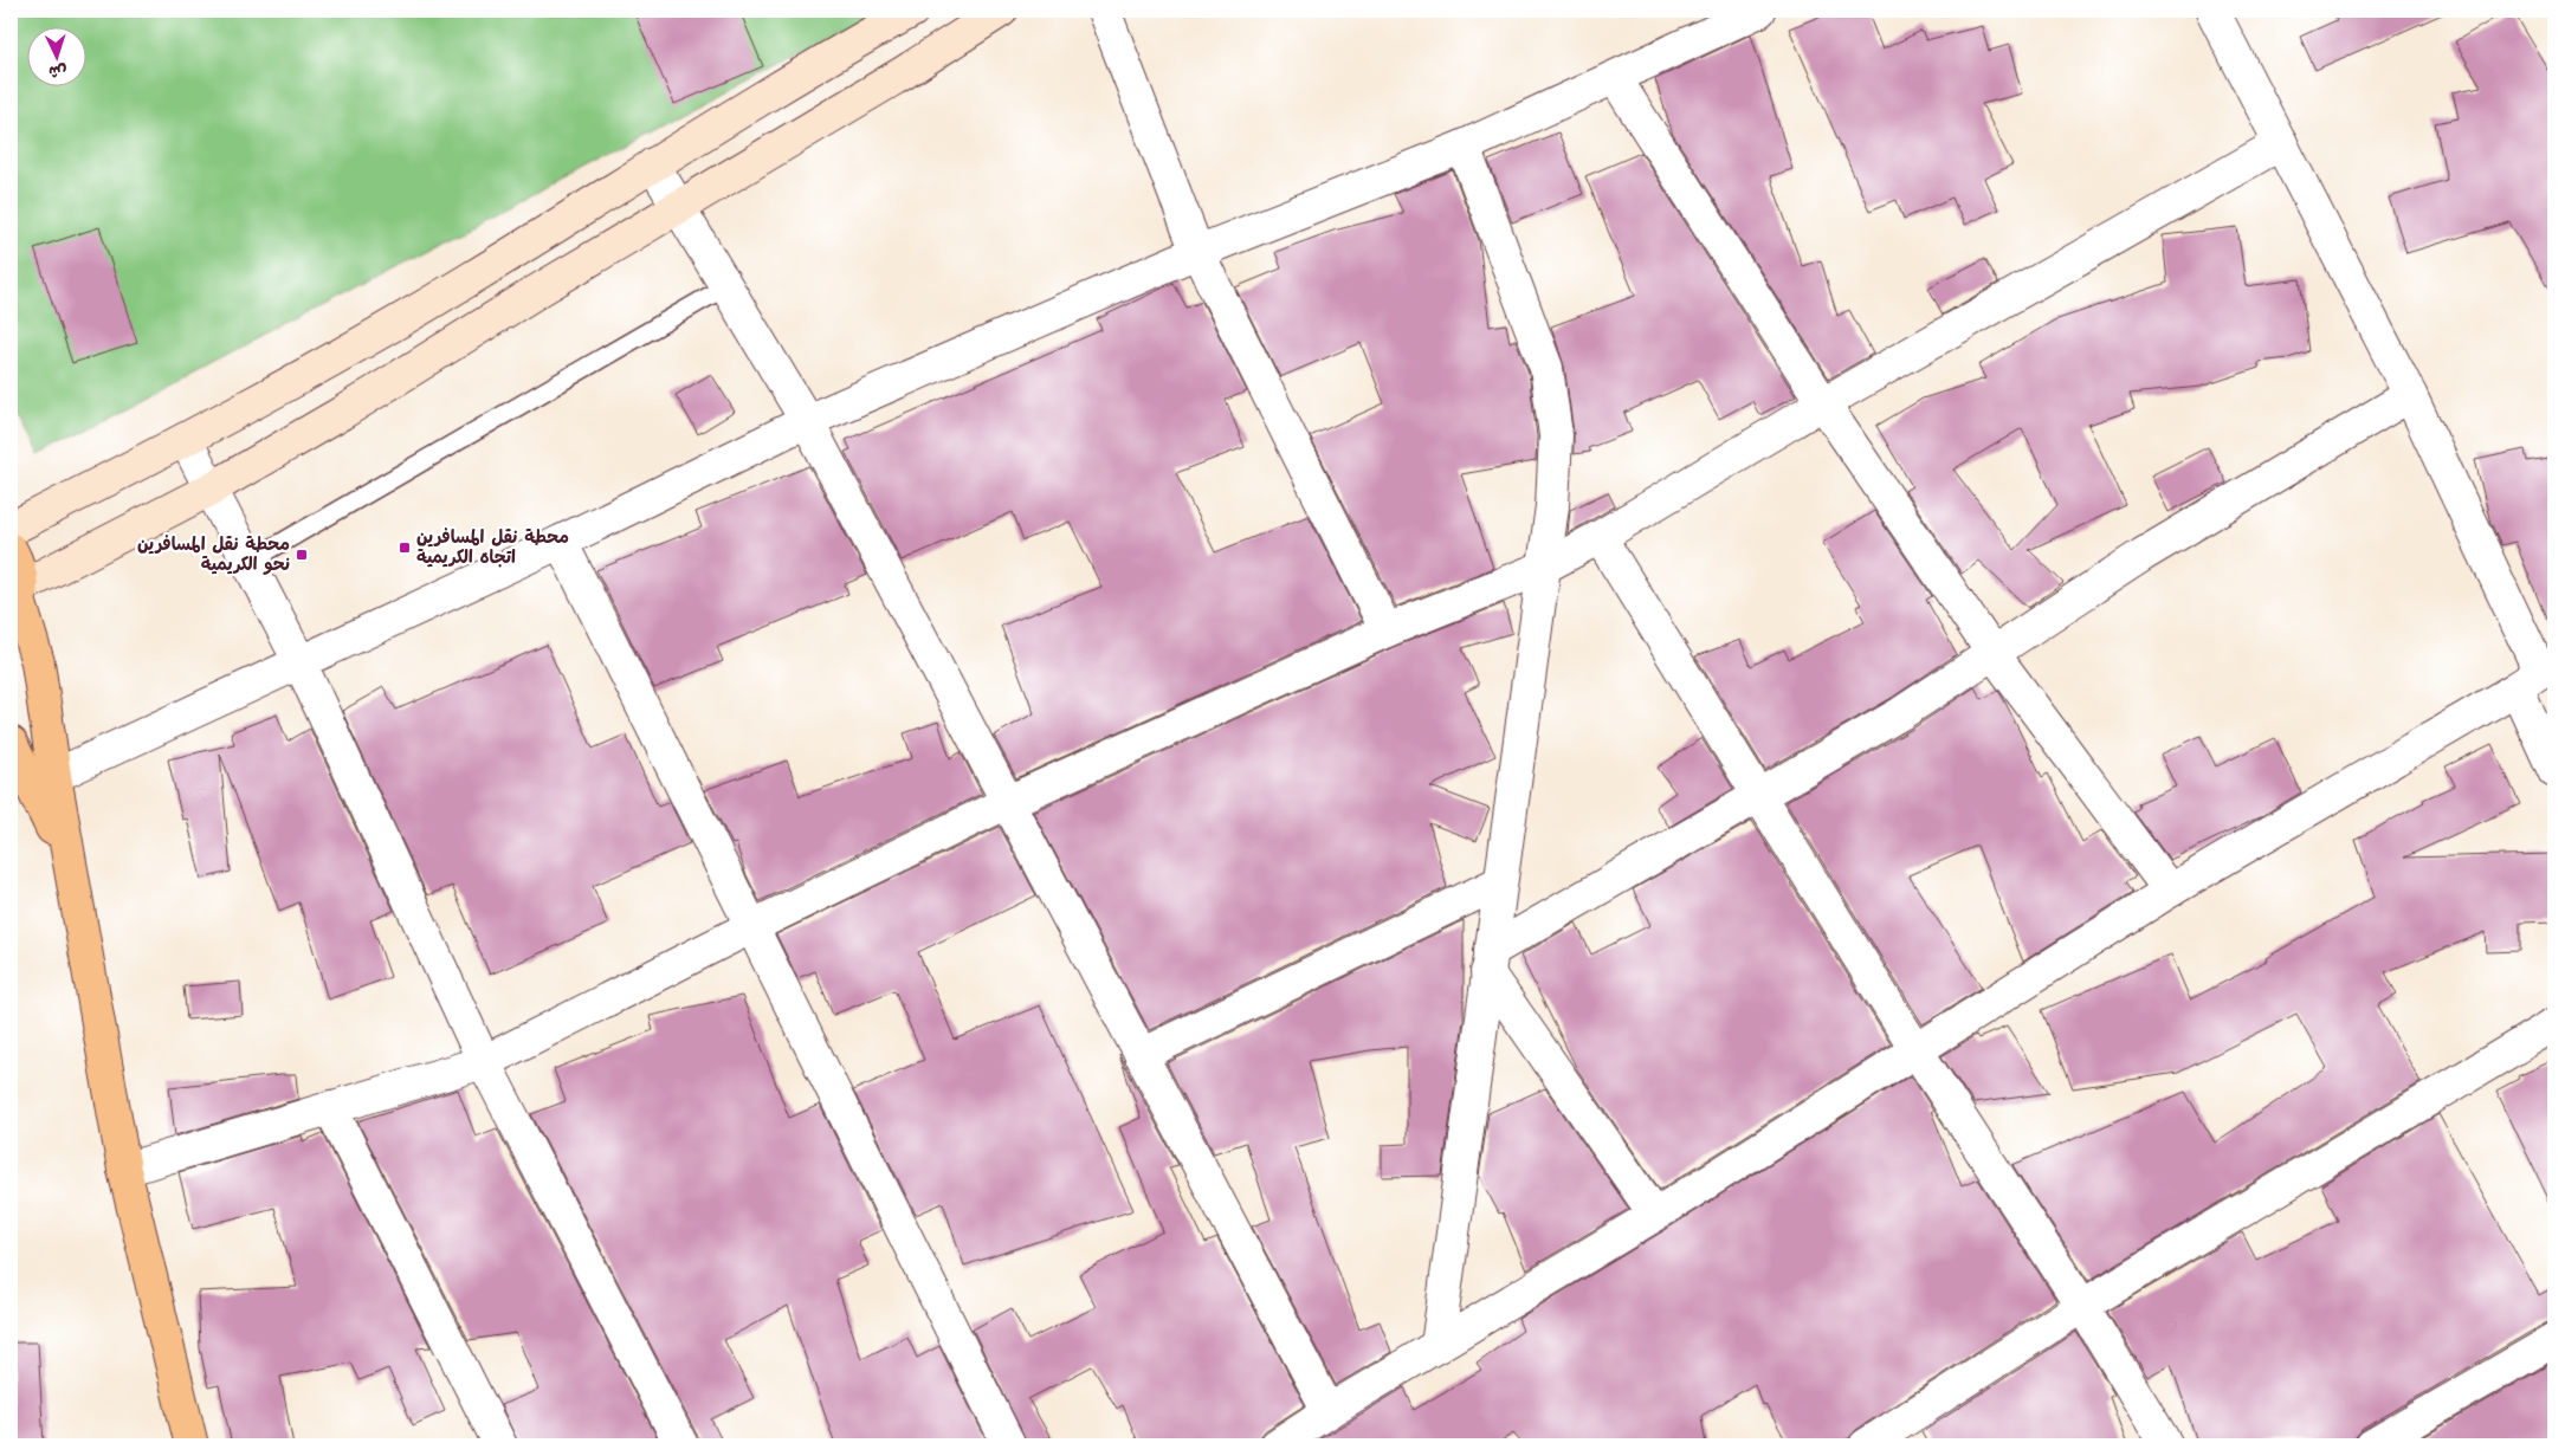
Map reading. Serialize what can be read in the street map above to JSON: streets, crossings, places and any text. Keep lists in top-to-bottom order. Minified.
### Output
{"places":{"transit":["محطة نقل المسافرين اتجاه الكريمية","محطة نقل المسافرين نحو الكريمية"]},"north":"bottom"}
